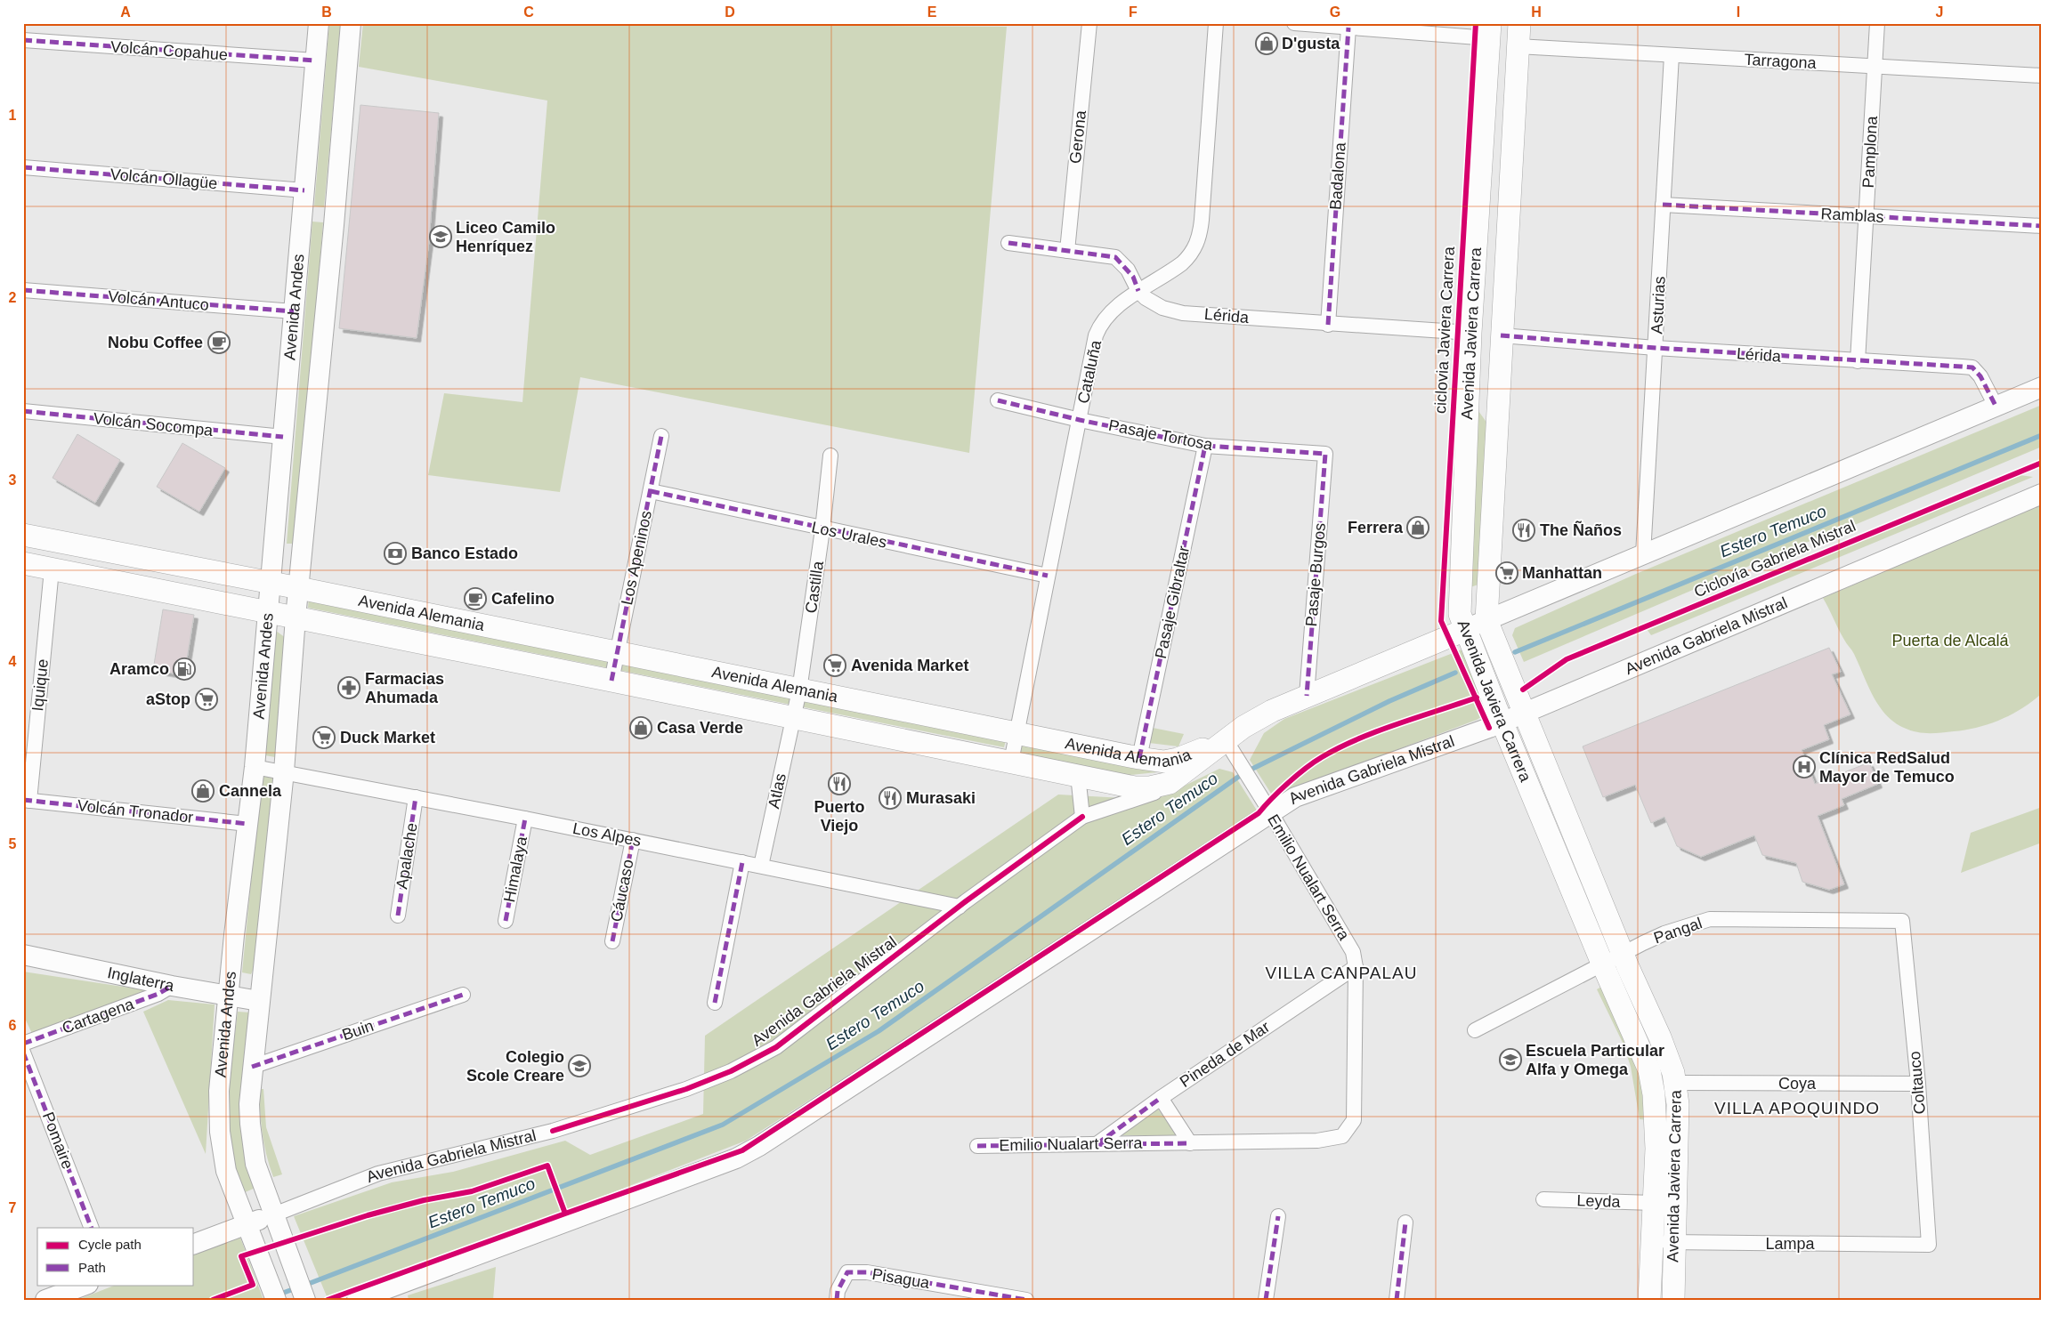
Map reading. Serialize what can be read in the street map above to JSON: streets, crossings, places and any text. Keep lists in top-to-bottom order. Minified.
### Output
{"streets":{"main road":["Avenida Andes","Avenida Javiera Carrera","Avenida Alemania","Avenida Gabriela Mistral","Inglaterra"],"street":["Volcán Copahue","Tarragona","Gerona","Pamplona","Badalona","Volcán Ollagüe","Ramblas","Volcán Antuco","Asturias","Lérida","Cataluña","Volcán Socompa","Pasaje Tortosa","Los Urales","Los Apeninos","Pasaje Burgos","Castilla","Pasaje Gibraltar","Iquique","Atlas","Volcán Tronador","Los Alpes","Apalache","Himalaya","Emilio Nualart Serra","Cáucaso","Pangal","Cartagena","Buin","Pineda de Mar","Coltauco","Coya","Pomaire","Leyda","Lampa","Pisagua"],"cycle path":["ciclovia Javiera Carrera","Ciclovía Gabriela Mistral"]},"crossings":[["Volcán Copahue","Avenida Andes"],["Tarragona","Pamplona"],["Tarragona","Asturias"],["Tarragona","Avenida Javiera Carrera"],["Gerona","Lérida"],["Pamplona","Ramblas"],["Pamplona","Lérida"],["Badalona","Lérida"],["Volcán Ollagüe","Avenida Andes"],["Ramblas","Asturias"],["Volcán Antuco","Avenida Andes"],["Asturias","Lérida"],["Avenida Andes","Volcán Socompa"],["Avenida Andes","Avenida Alemania"],["Avenida Andes","Avenida Gabriela Mistral"],["Avenida Andes","Volcán Tronador"],["Avenida Andes","Los Alpes"],["Avenida Andes","Inglaterra"],["Avenida Andes","Buin"],["Lérida","Avenida Javiera Carrera"],["Lérida","Cataluña"],["Avenida Javiera Carrera","Avenida Gabriela Mistral"],["Avenida Javiera Carrera","Pangal"],["Avenida Javiera Carrera","Coya"],["Avenida Javiera Carrera","Leyda"],["Avenida Javiera Carrera","Lampa"],["Cataluña","Pasaje Tortosa"],["Cataluña","Los Urales"],["Cataluña","Avenida Alemania"],["Pasaje Tortosa","Pasaje Burgos"],["Pasaje Tortosa","Pasaje Gibraltar"],["Los Urales","Los Apeninos"],["Los Urales","Castilla"],["Los Apeninos","Avenida Alemania"],["Castilla","Avenida Alemania"],["Castilla","Atlas"],["Pasaje Gibraltar","Avenida Alemania"],["Avenida Alemania","Avenida Gabriela Mistral"],["Avenida Alemania","Iquique"],["Avenida Alemania","Atlas"],["Avenida Alemania","Emilio Nualart Serra"],["Avenida Gabriela Mistral","Los Alpes"],["Avenida Gabriela Mistral","Emilio Nualart Serra"],["Iquique","Volcán Tronador"],["Atlas","Los Alpes"],["Los Alpes","Apalache"],["Los Alpes","Himalaya"],["Los Alpes","Cáucaso"],["Emilio Nualart Serra","Pineda de Mar"],["Pangal","Coltauco"],["Inglaterra","Cartagena"],["Coltauco","Coya"],["Coltauco","Lampa"]],"districts":["VILLA CANPALAU","VILLA APOQUINDO"],"water":["Estero Temuco"],"parks":["Puerta de Alcalá"],"places":{"shop":["D'gusta","Ferrera","Casa Verde","Cannela"],"school or university":["Liceo Camilo Henríquez","Escuela Particular Alfa y Omega","Colegio Scole Creare"],"cafe":["Nobu Coffee","Cafelino"],"restaurant":["The Ñaños","Puerto Viejo","Murasaki"],"bank":["Banco Estado"],"supermarket":["Manhattan","Avenida Market","aStop","Duck Market"],"fuel station":["Aramco"],"pharmacy":["Farmacias Ahumada"],"hospital":["Clínica RedSalud Mayor de Temuco"]},"legend":["Cycle path","Path"],"grid":{"columns":["A","B","C","D","E","F","G","H","I","J"],"rows":["1","2","3","4","5","6","7"]}}
